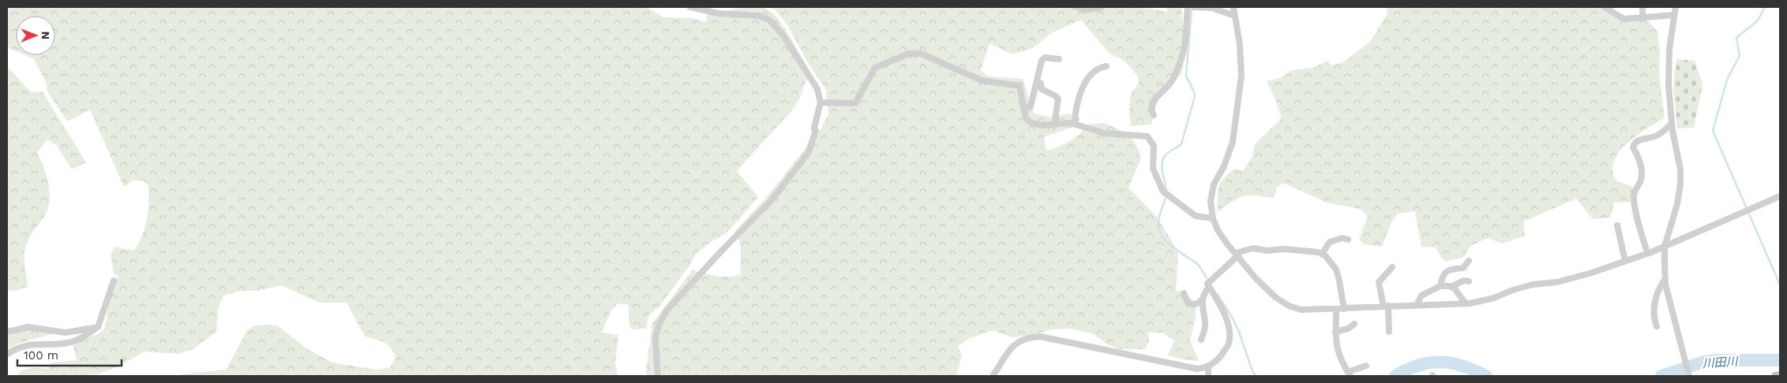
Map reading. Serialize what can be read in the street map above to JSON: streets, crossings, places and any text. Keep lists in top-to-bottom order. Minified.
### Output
{"water":["川田川"],"scale_bar":"100 m","north":"right"}
